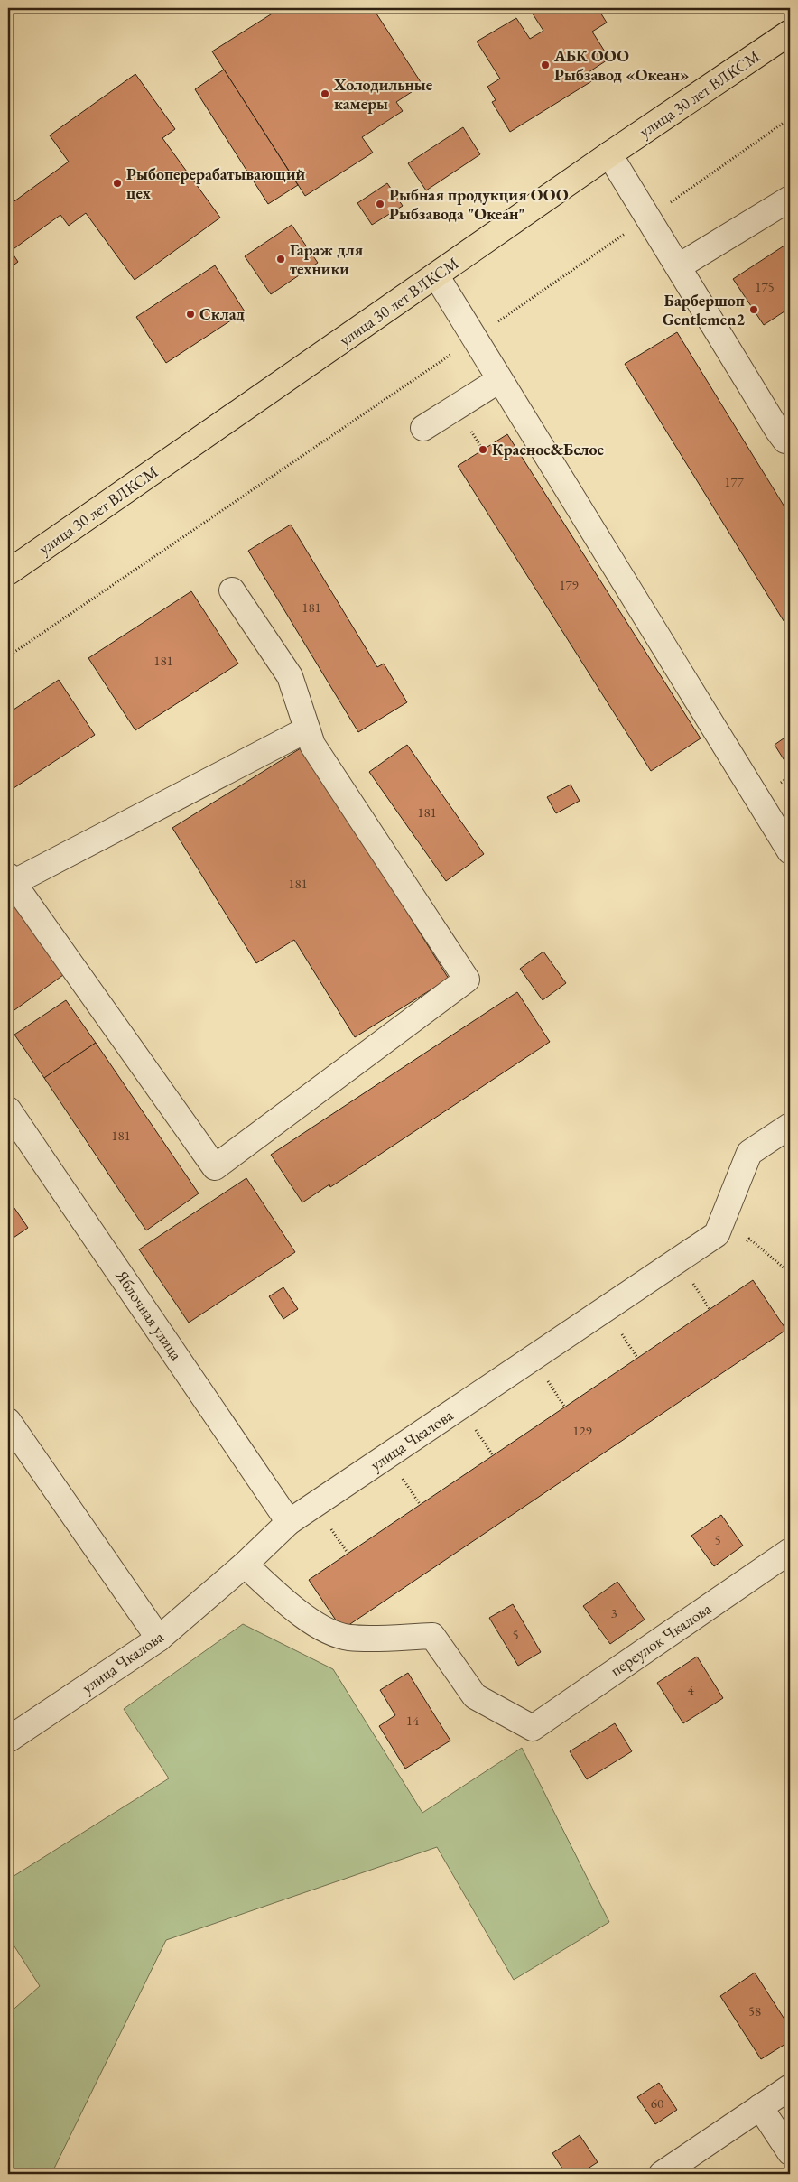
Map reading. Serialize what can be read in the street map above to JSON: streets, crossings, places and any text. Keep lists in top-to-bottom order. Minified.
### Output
{"streets":{"main road":["улица 30 лет ВЛКСМ"],"street":["Яблочная улица","улица Чкалова","переулок Чкалова"]},"crossings":[["Яблочная улица","улица Чкалова"],["улица Чкалова","переулок Чкалова"]],"places":["АБК ООО Рыбзавод «Океан»","Холодильные камеры","Рыбоперерабатывающий цех","Рыбная продукция ООО Рыбзавода \"Океан\"","Гараж для техники","Барбершоп Gentlemen2","Склад","Красное&Белое"],"house_numbers":["175","177","179","181","181","181","181","181","129","5","3","5","4","14","58","60"]}
